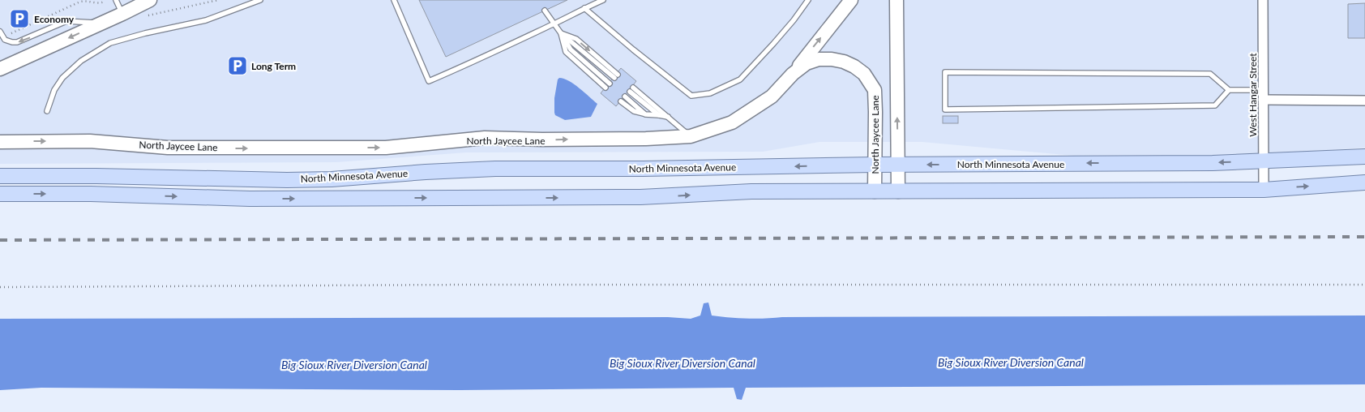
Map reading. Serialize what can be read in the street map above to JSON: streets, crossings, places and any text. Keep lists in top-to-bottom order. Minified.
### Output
{"streets":{"main road":["North Jaycee Lane","North Minnesota Avenue"],"street":["West Hangar Street"]},"crossings":[["West Hangar Street","North Minnesota Avenue"],["North Jaycee Lane","North Minnesota Avenue"]],"one_way":["North Jaycee Lane"],"water":["Big Sioux River Diversion Canal"],"places":{"parking":["Economy","Long Term"]}}
